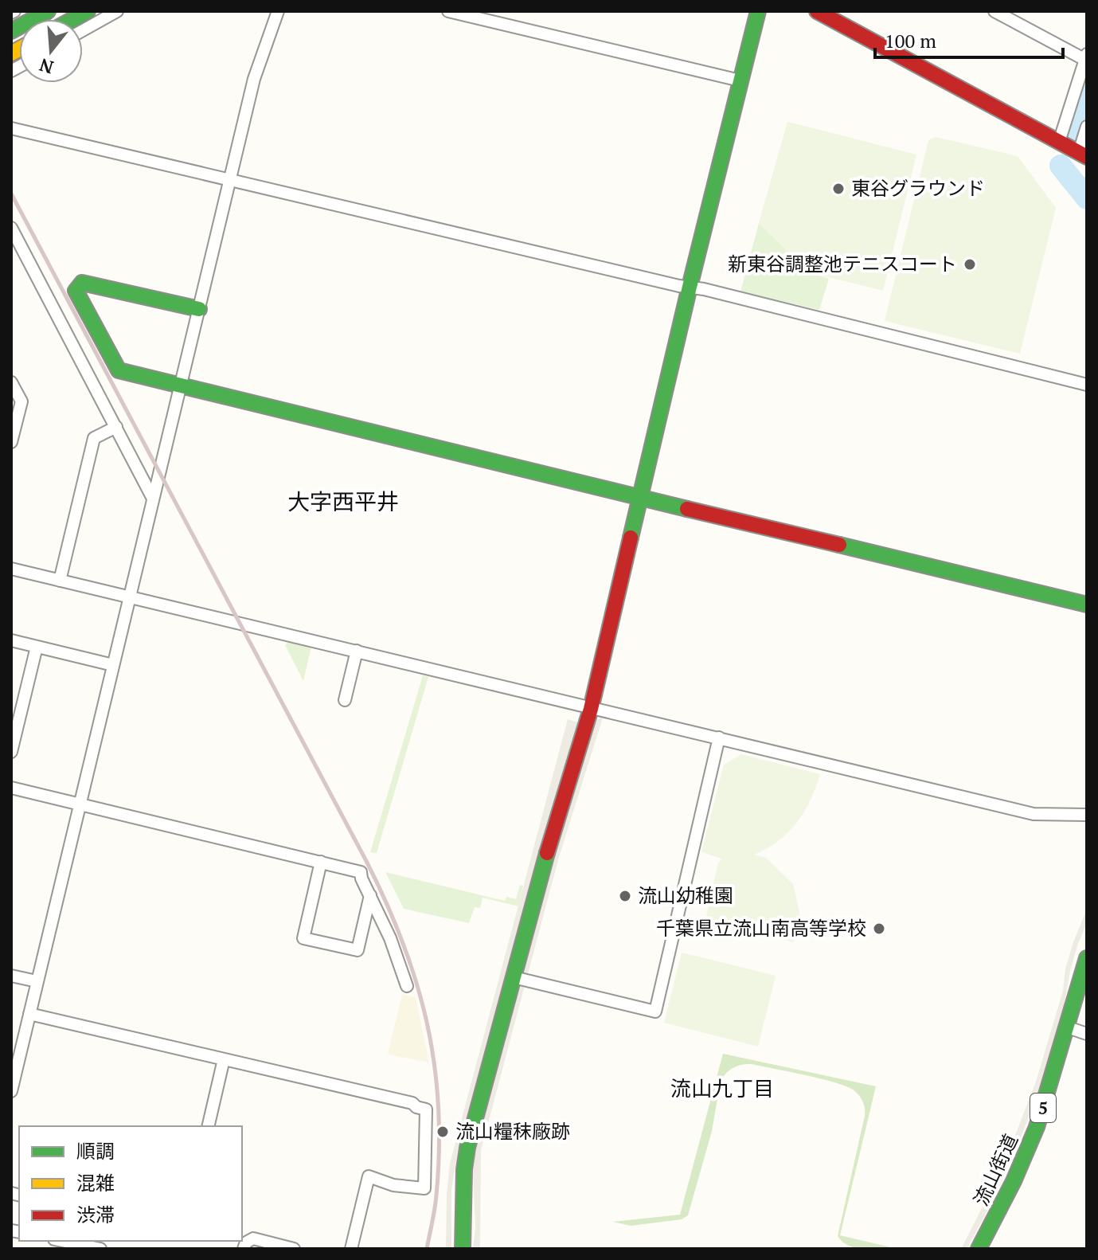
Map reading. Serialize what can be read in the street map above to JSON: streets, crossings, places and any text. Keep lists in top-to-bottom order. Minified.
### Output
{"streets":{"street":["5","流山街道"]},"districts":["大字西平井","流山九丁目"],"places":["東谷グラウンド","新東谷調整池テニスコート","流山幼稚園","千葉県立流山南高等学校","流山糧秣廠跡"],"legend":["順調","混雑","渋滞"],"scale_bar":"100 m","north":"bottom"}
